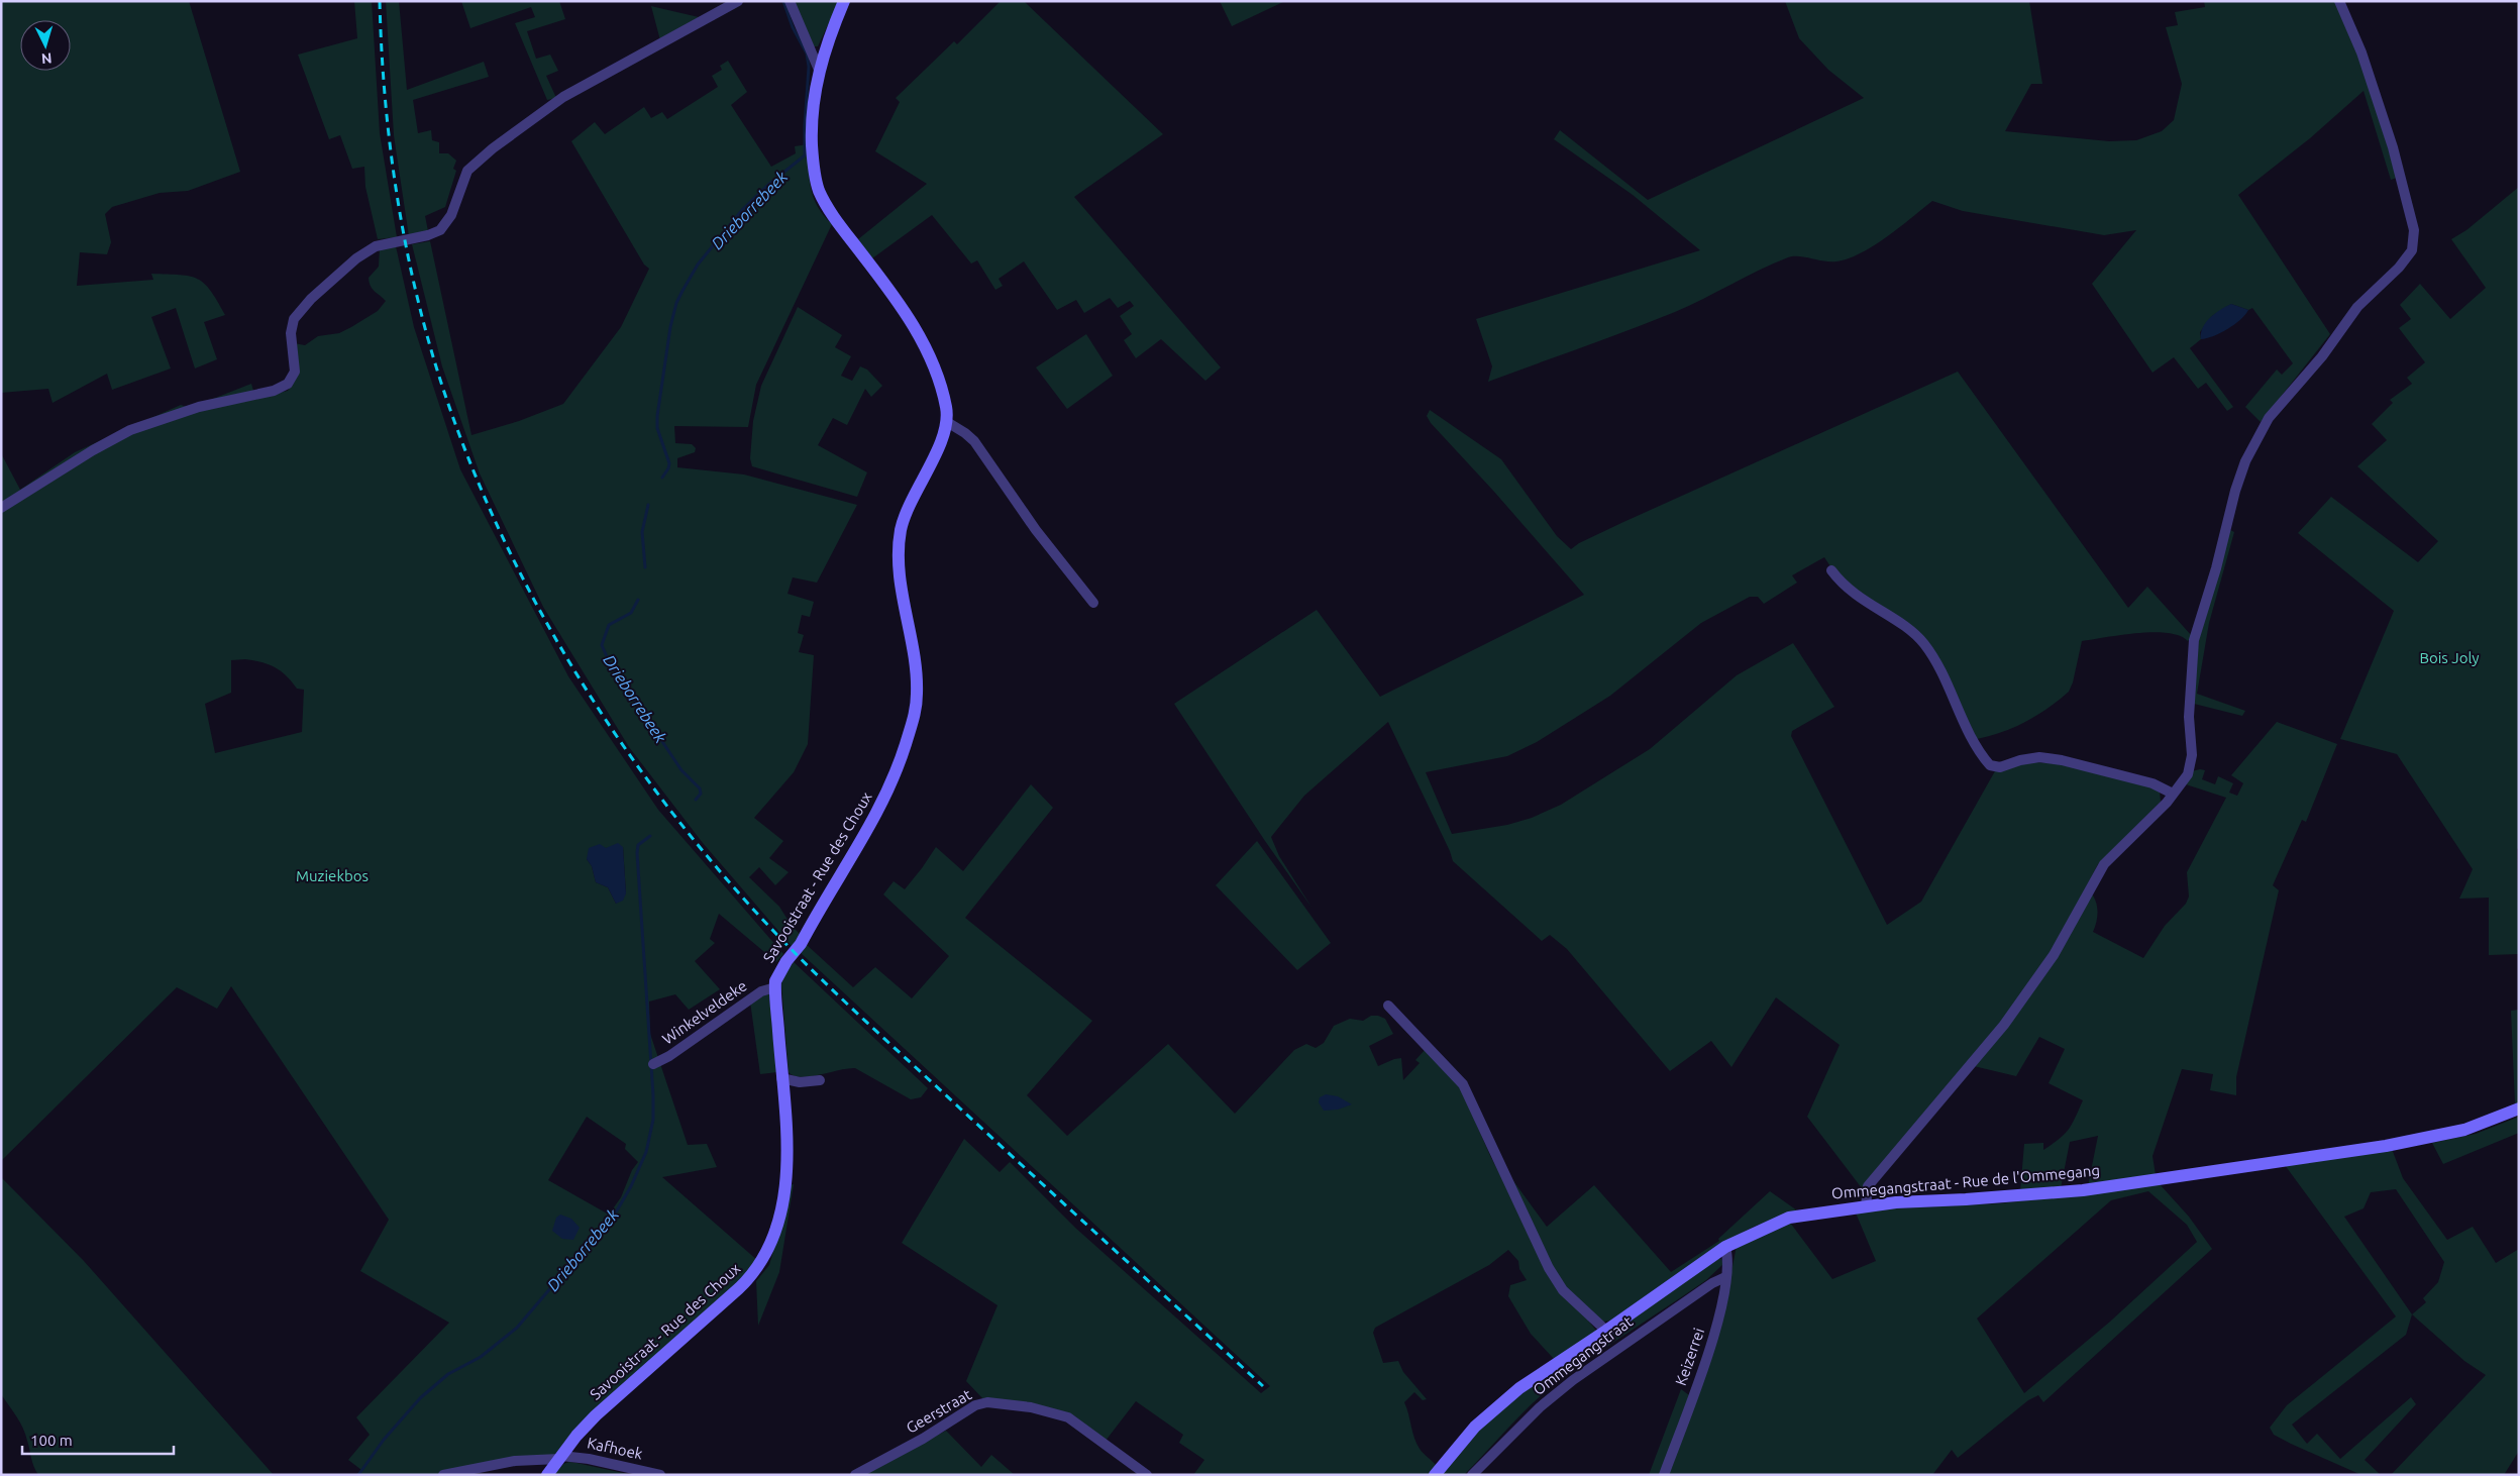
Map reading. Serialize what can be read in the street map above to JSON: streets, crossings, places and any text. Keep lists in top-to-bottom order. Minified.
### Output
{"streets":{"main road":["Savooistraat - Rue des Choux","Ommegangstraat - Rue de l'Ommegang"],"street":["Winkelveldeke","Ommegangstraat","Keizerrei","Geerstraat","Kafhoek"]},"crossings":[["Savooistraat - Rue des Choux","Winkelveldeke"],["Savooistraat - Rue des Choux","Kafhoek"],["Ommegangstraat - Rue de l'Ommegang","Keizerrei"],["Ommegangstraat","Keizerrei"]],"water":["Drieborrebeek"],"parks":["Bois Joly","Muziekbos"],"scale_bar":"100 m","north":"bottom"}
